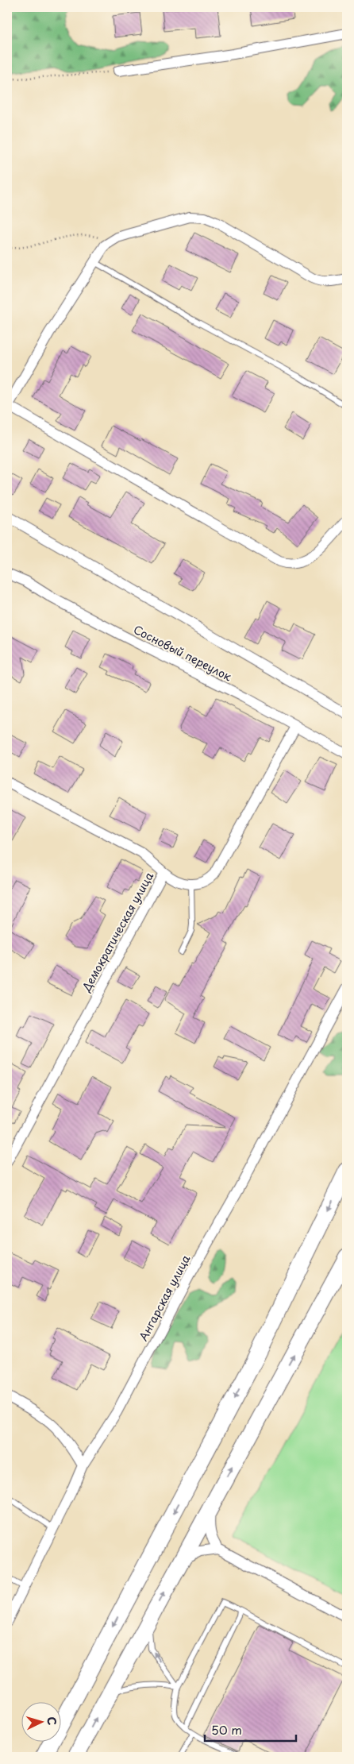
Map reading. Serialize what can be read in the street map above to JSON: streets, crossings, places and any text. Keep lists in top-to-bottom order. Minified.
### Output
{"streets":{"street":["Сосновый переулок","Демократическая улица","Ангарская улица"]},"scale_bar":"50 m","north":"right"}
